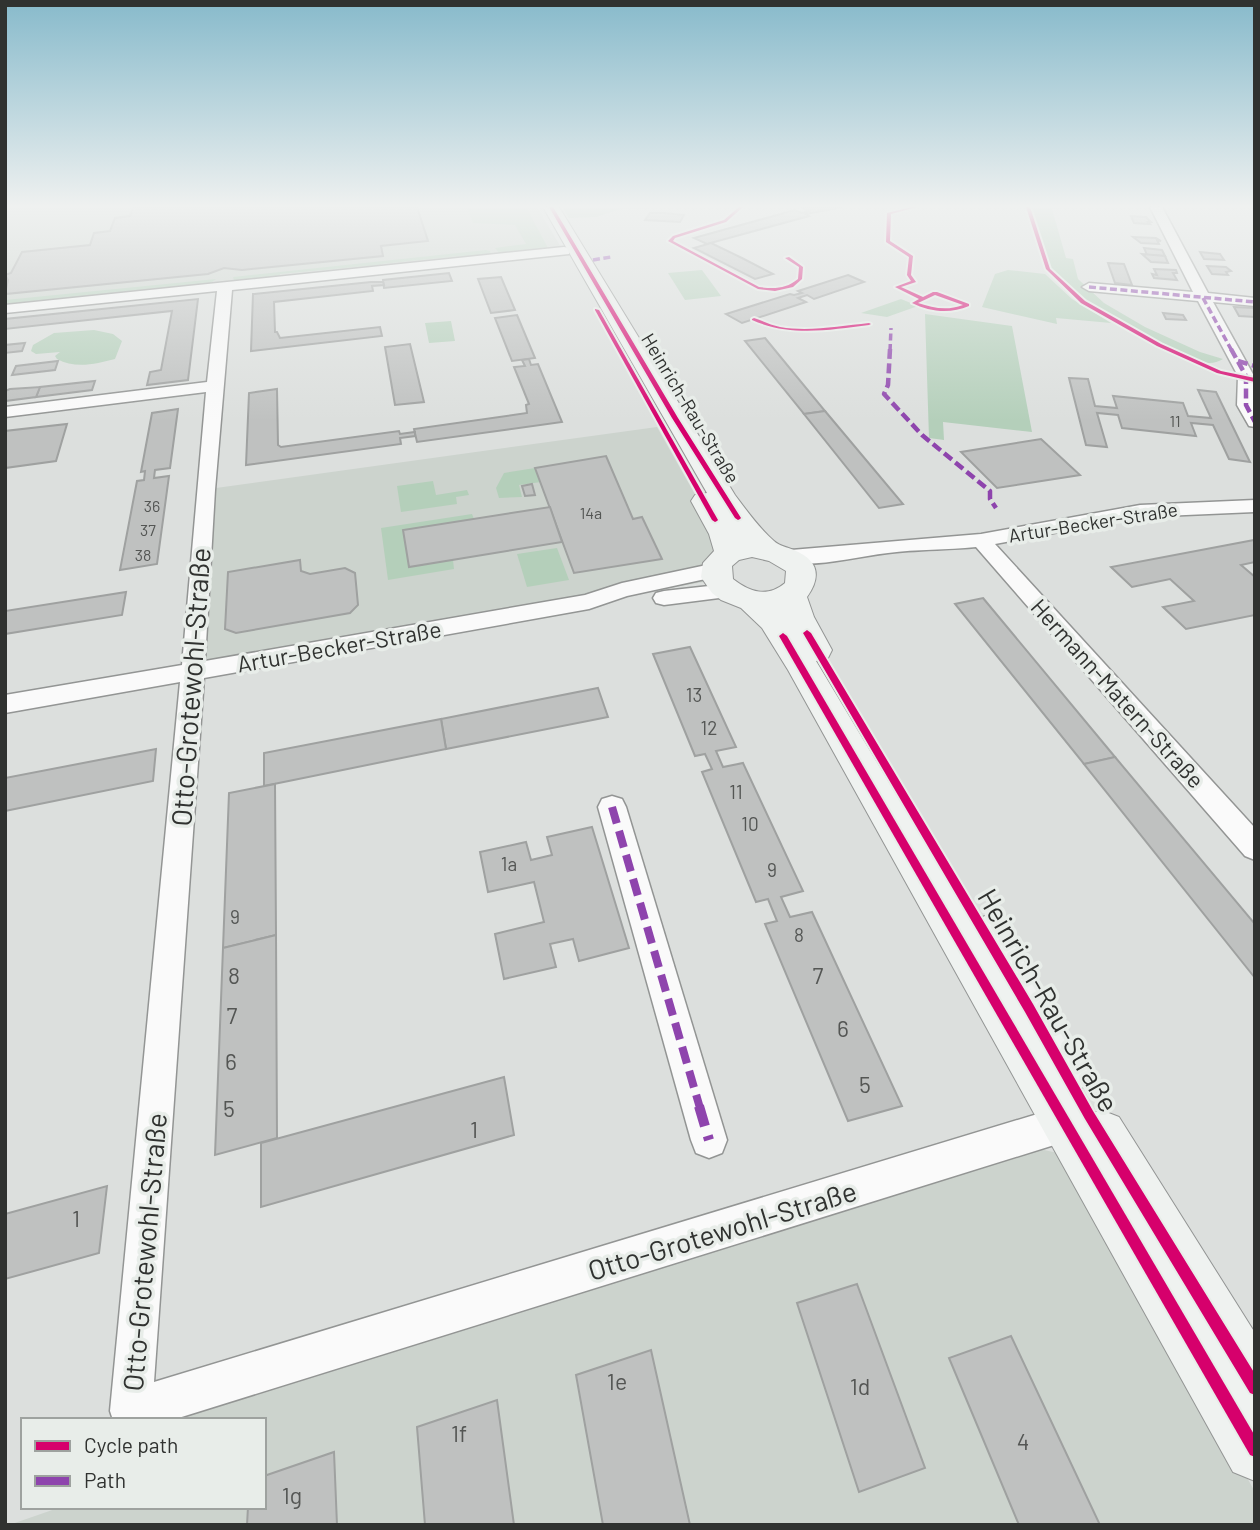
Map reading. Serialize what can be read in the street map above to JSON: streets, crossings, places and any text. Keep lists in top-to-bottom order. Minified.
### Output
{"streets":{"main road":["Heinrich-Rau-Straße"],"street":["Artur-Becker-Straße","Otto-Grotewohl-Straße","Hermann-Matern-Straße"]},"crossings":[["Heinrich-Rau-Straße","Artur-Becker-Straße"],["Heinrich-Rau-Straße","Otto-Grotewohl-Straße"],["Artur-Becker-Straße","Otto-Grotewohl-Straße"],["Artur-Becker-Straße","Hermann-Matern-Straße"]],"house_numbers":["11","36","14a","37","38","13","12","11","10","1a","9","9","8","8","7","7","6","6","5","5","1","1","1e","1d","1f","4","1g"],"legend":["Cycle path","Path"]}
